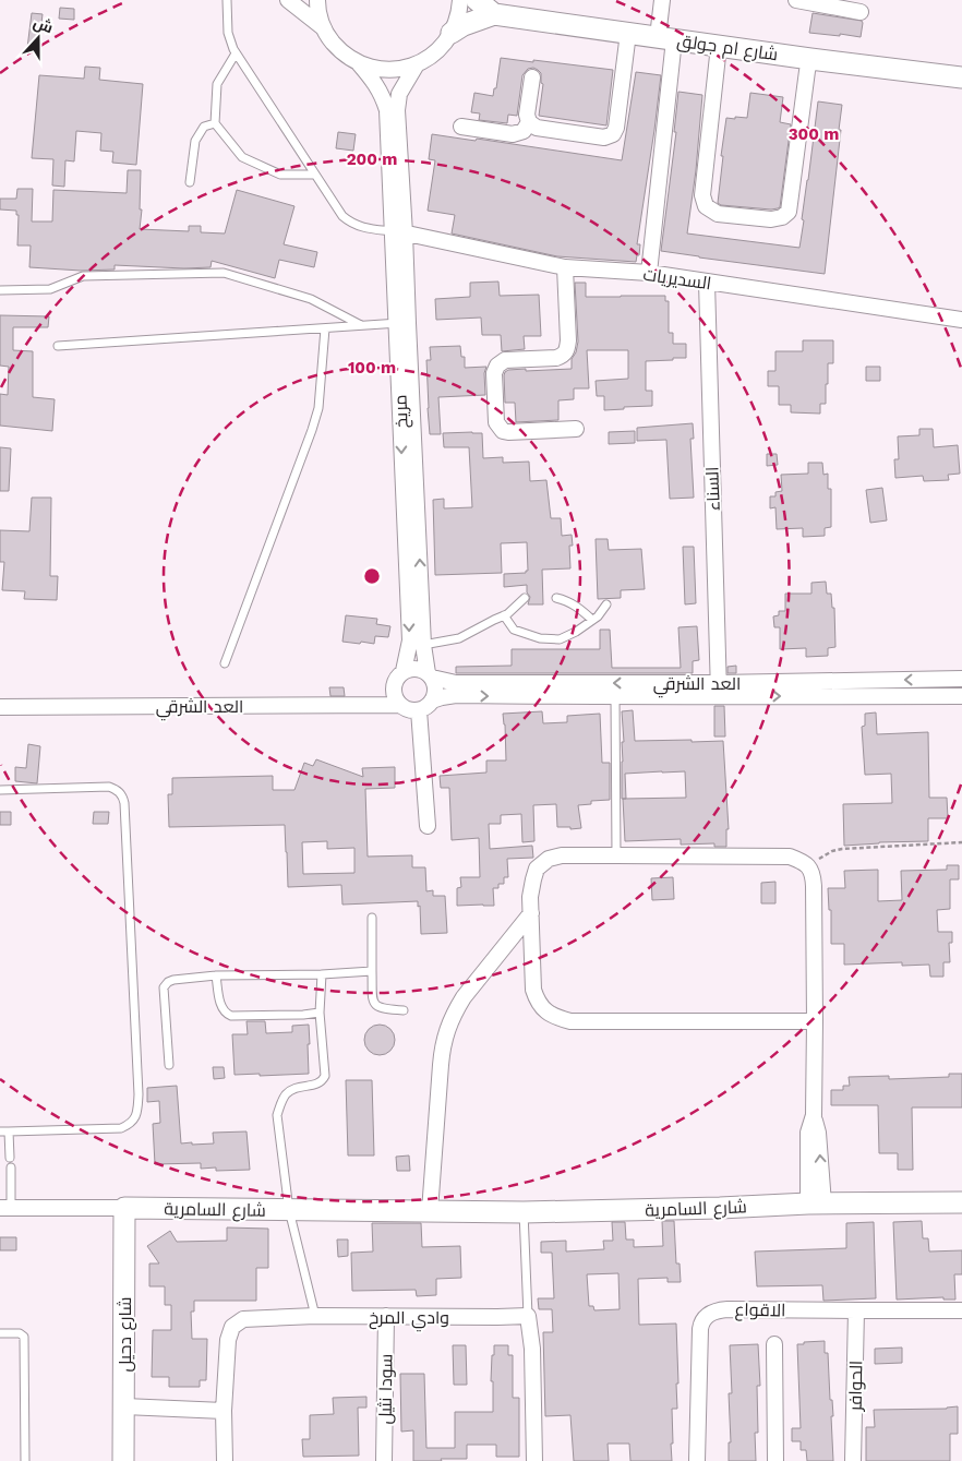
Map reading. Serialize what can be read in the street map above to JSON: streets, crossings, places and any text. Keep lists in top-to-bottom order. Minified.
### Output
{"streets":{"street":["شارع ام جولق","السديريات","مريخ","السناء","العد الشرقي","شارع السامرية","الاقواع","وادي المرخ","شارع دحيل","الحوافر","سودا نثيل"]},"crossings":[["السديريات","مريخ"],["السديريات","السناء"],["مريخ","العد الشرقي"],["السناء","العد الشرقي"],["شارع السامرية","شارع دحيل"],["الاقواع","الحوافر"],["وادي المرخ","سودا نثيل"]],"north":"top","rings":["300 m","200 m","100 m"]}
